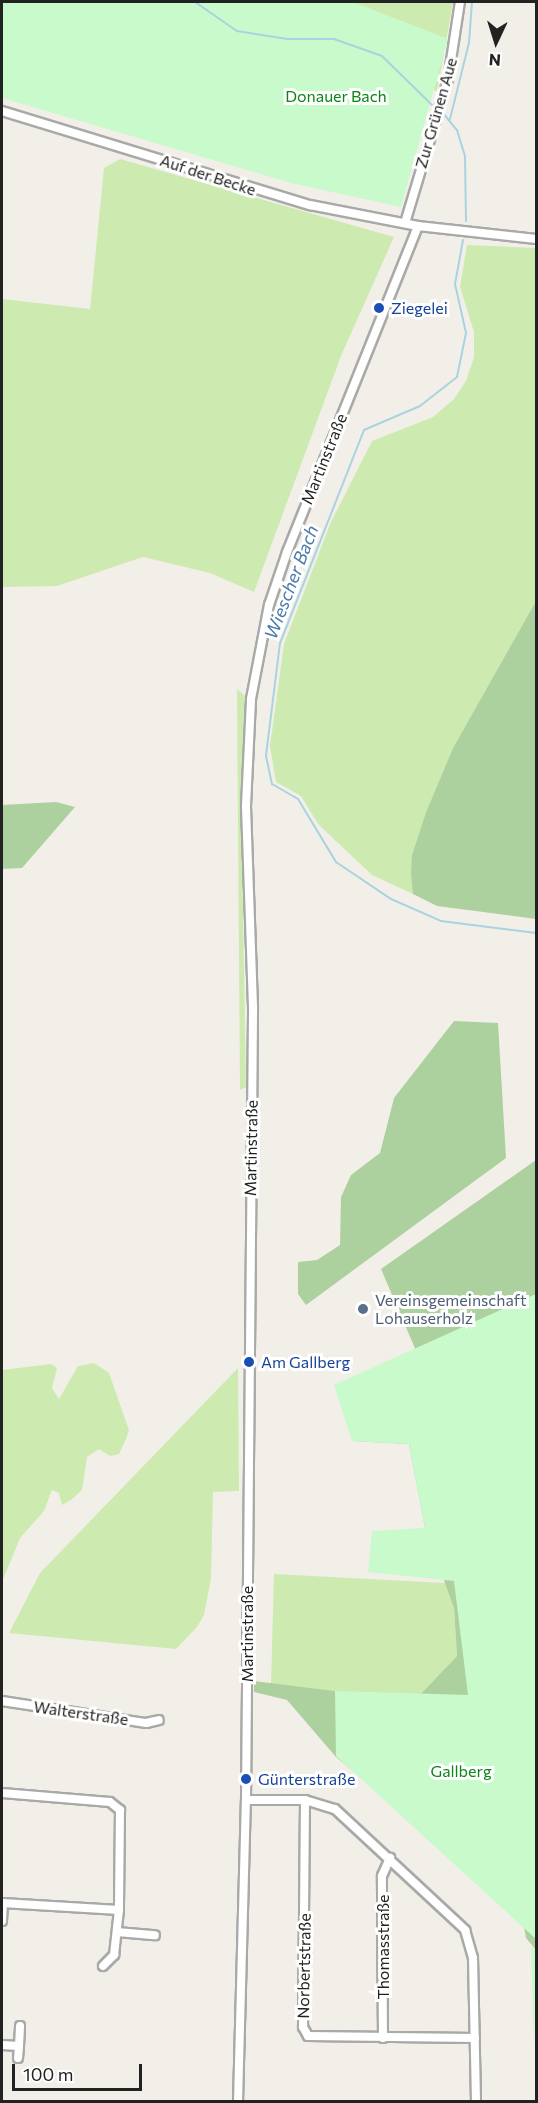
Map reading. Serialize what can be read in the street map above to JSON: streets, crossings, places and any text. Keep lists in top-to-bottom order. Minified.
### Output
{"streets":{"street":["Zur Grünen Aue","Auf der Becke","Martinstraße","Walterstraße","Thomasstraße","Norbertstraße"]},"crossings":[["Zur Grünen Aue","Auf der Becke"],["Auf der Becke","Martinstraße"],["Thomasstraße","Norbertstraße"]],"water":["Wiescher Bach"],"parks":["Donauer Bach","Gallberg"],"places":["Ziegelei","Vereinsgemeinschaft Lohauserholz","Am Gallberg","Günterstraße"],"scale_bar":"100 m","north":"bottom"}
